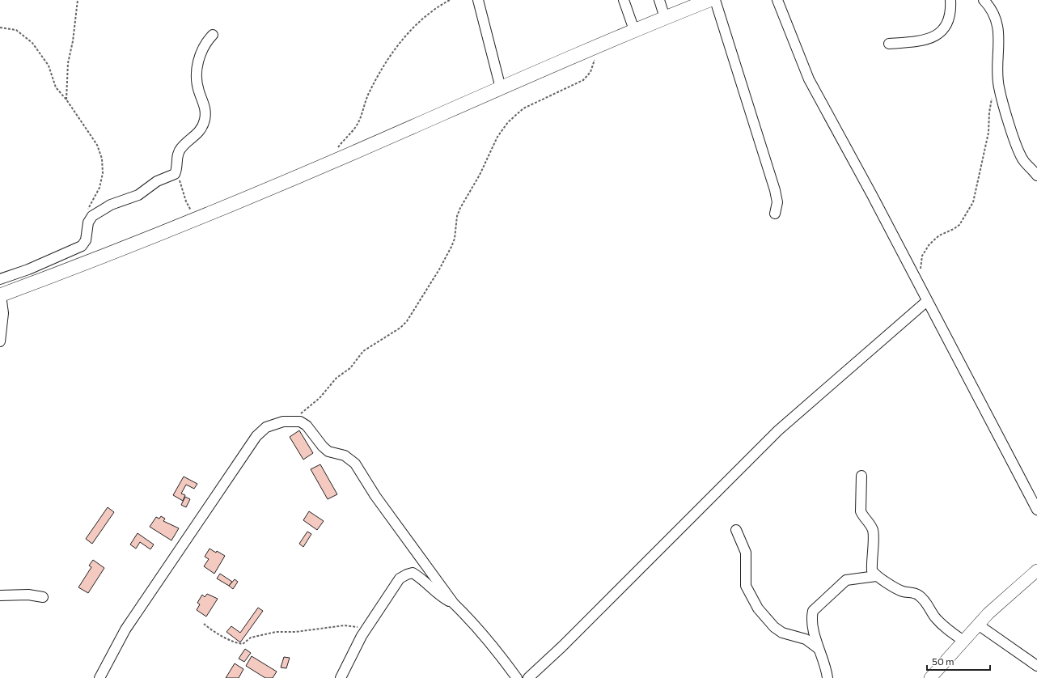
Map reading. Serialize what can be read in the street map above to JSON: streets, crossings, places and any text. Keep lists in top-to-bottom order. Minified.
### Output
{"scale_bar":"50 m"}
